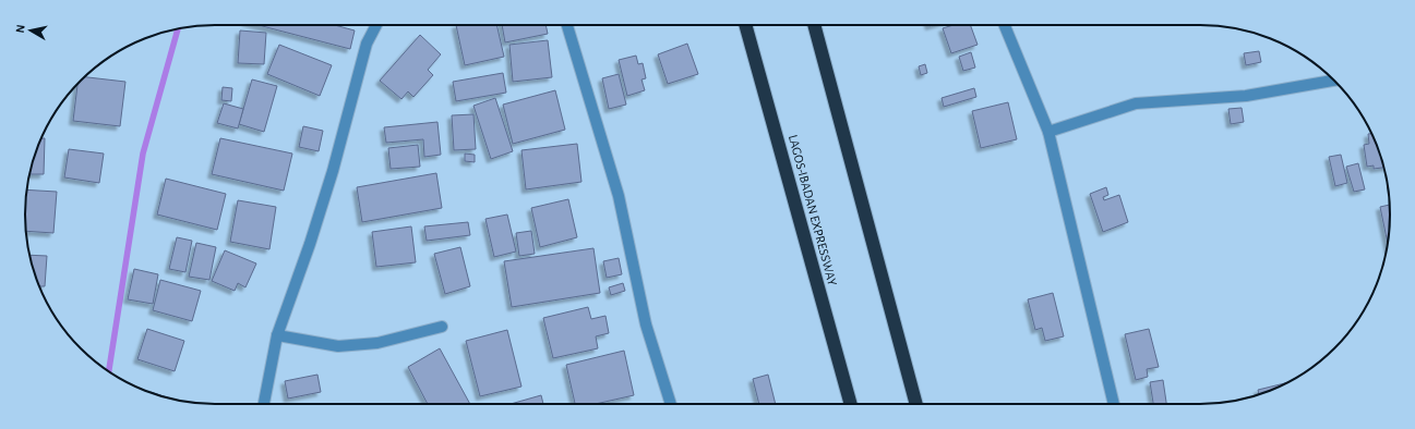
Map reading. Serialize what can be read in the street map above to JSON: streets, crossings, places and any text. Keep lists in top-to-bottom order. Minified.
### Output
{"streets":{"highway":["LAGOS-IBADAN EXPRESSWAY"]},"north":"left"}
